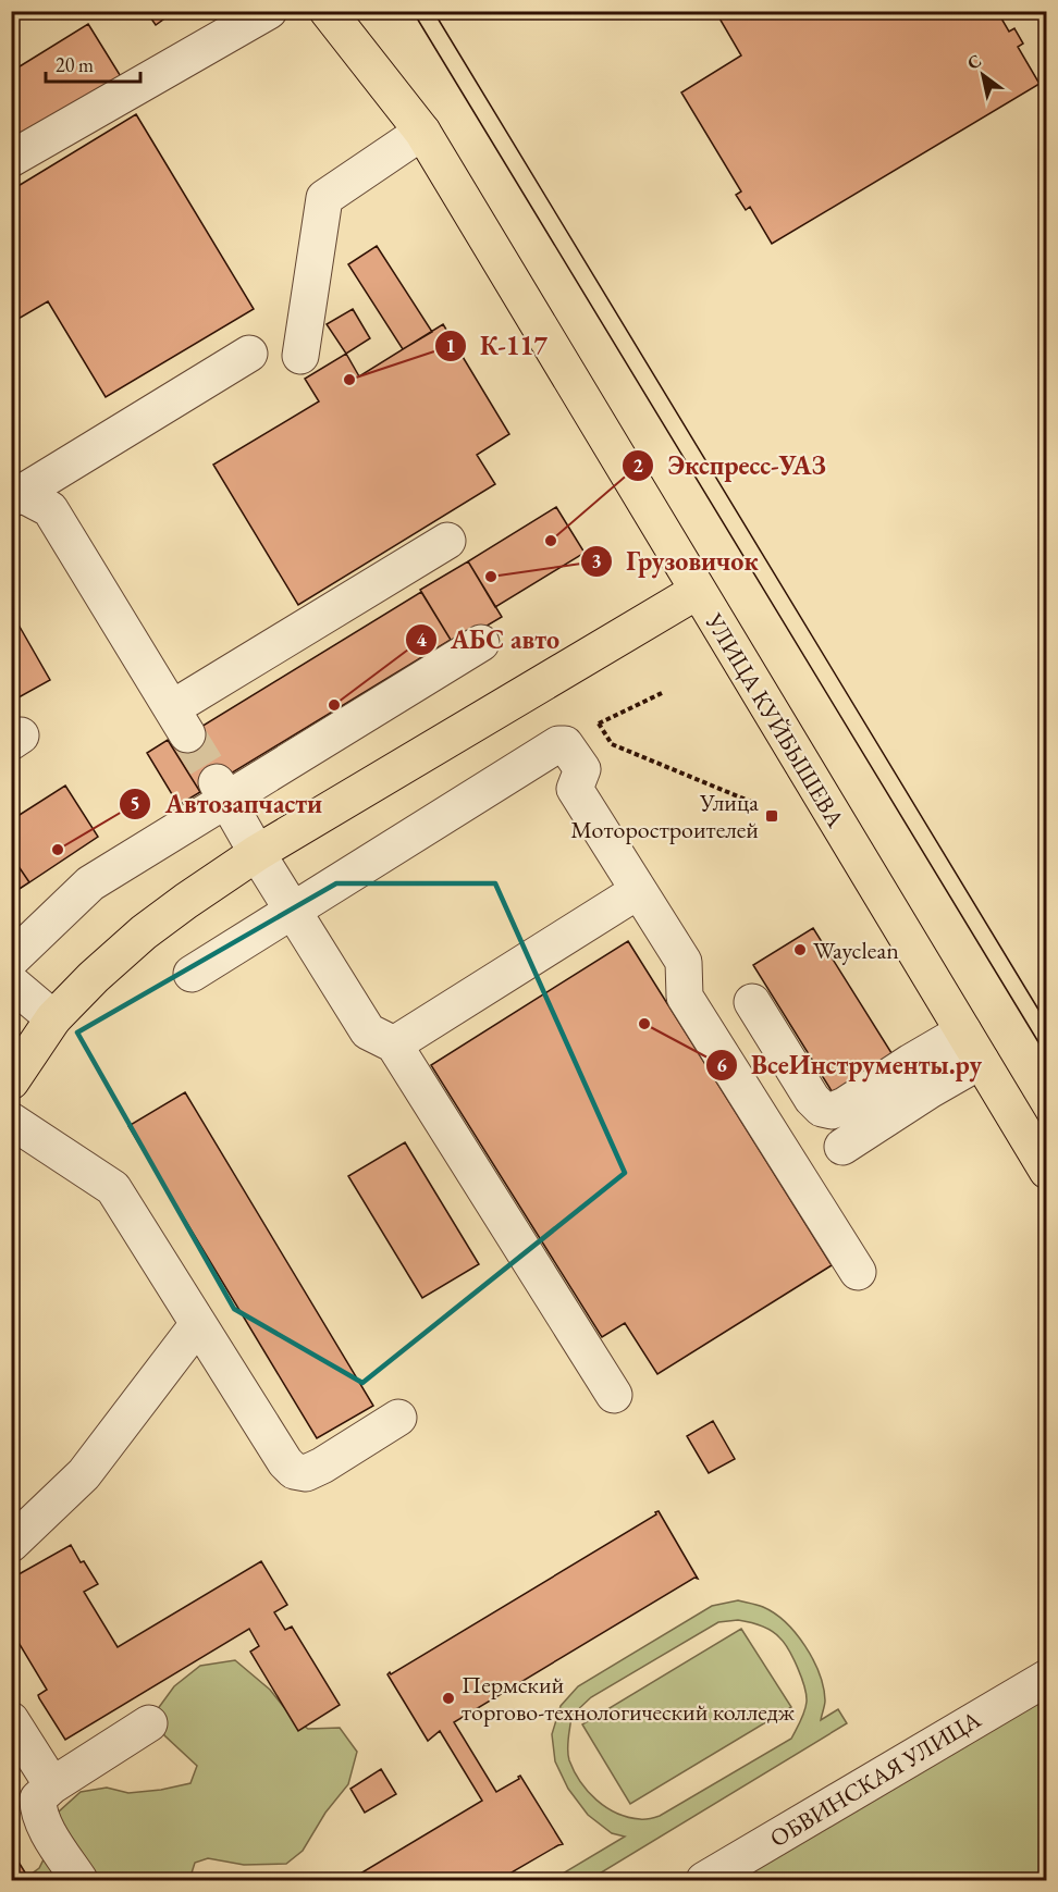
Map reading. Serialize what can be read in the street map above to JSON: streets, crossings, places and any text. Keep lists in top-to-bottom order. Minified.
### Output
{"streets":{"main road":["УЛИЦА КУЙБЫШЕВА"],"street":["ОБВИНСКАЯ УЛИЦА"]},"places":{"other":["К-117","Экспресс-УАЗ","Грузовичок","АБС авто","Автозапчасти","Wayclean","ВсеИнструменты.ру","Пермский торгово-технологический колледж"],"transit":["Улица Моторостроителей"]},"scale_bar":"20 m","north":"top left"}
